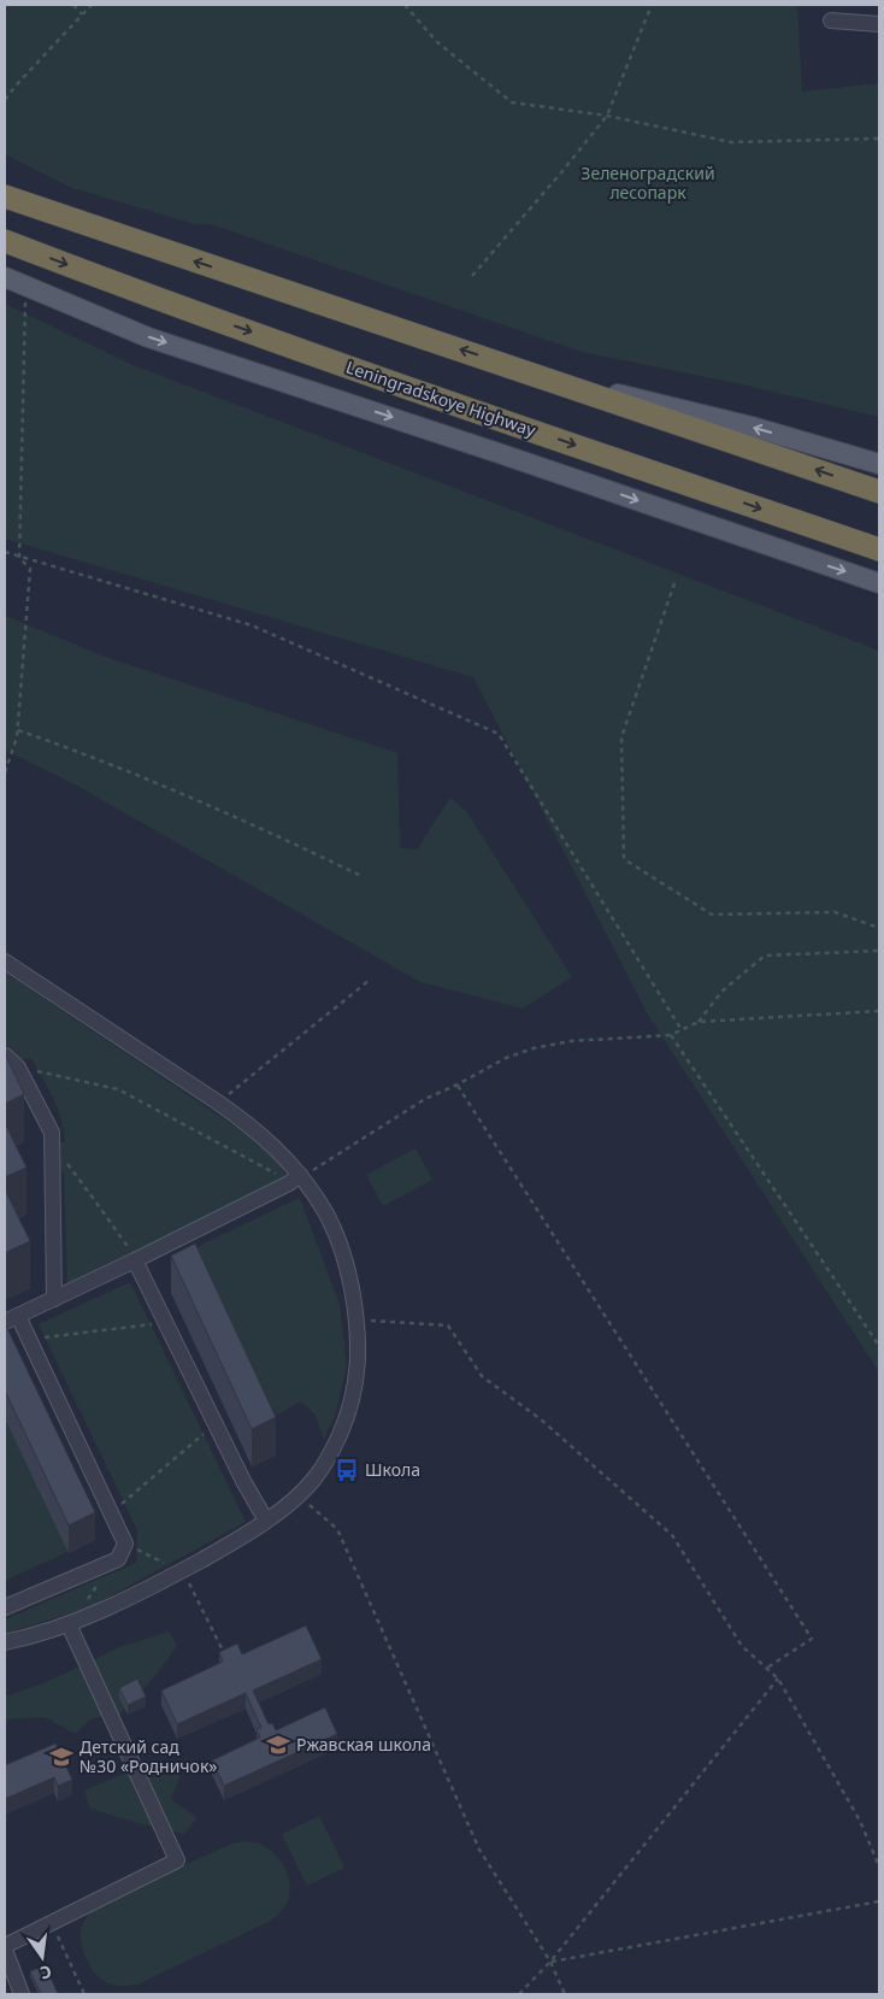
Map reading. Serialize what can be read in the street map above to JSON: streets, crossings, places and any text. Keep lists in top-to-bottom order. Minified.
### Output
{"streets":{"highway":["Leningradskoye Highway"]},"parks":["Зеленоградский лесопарк"],"places":{"bus stop":["Школа"],"school or university":["Ржавская школа","Детский сад №30 «Родничок»"]},"north":"bottom"}
